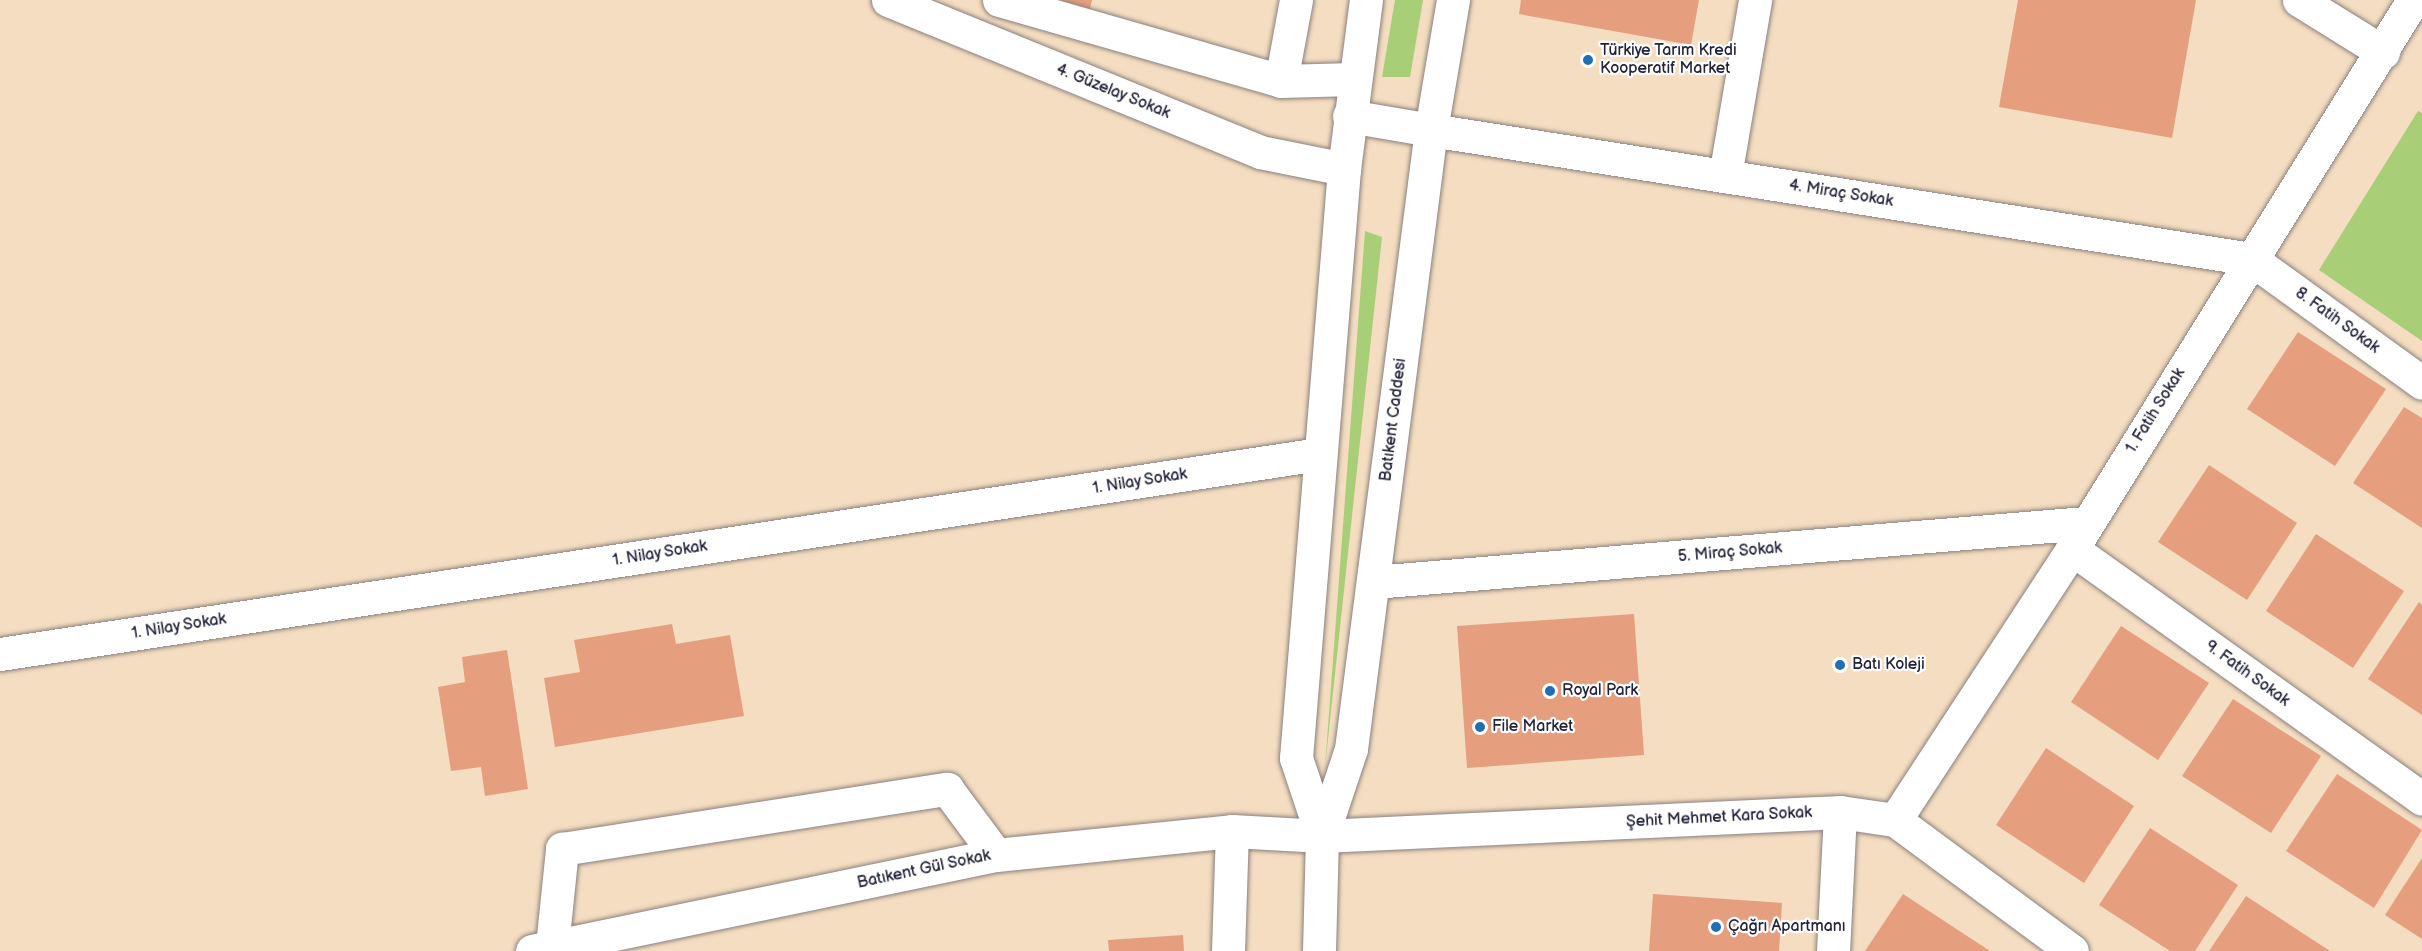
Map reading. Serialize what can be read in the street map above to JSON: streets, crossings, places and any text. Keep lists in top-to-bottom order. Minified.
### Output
{"streets":{"street":["4. Güzelay Sokak","4. Miraç Sokak","8. Fatih Sokak","1. Fatih Sokak","Batıkent Caddesi","1. Nilay Sokak","5. Miraç Sokak","9. Fatih Sokak","Şehit Mehmet Kara Sokak","Batıkent Gül Sokak"]},"crossings":[["4. Güzelay Sokak","Batıkent Caddesi"],["4. Miraç Sokak","8. Fatih Sokak"],["4. Miraç Sokak","1. Fatih Sokak"],["4. Miraç Sokak","Batıkent Caddesi"],["8. Fatih Sokak","1. Fatih Sokak"],["1. Fatih Sokak","5. Miraç Sokak"],["1. Fatih Sokak","9. Fatih Sokak"],["1. Fatih Sokak","Şehit Mehmet Kara Sokak"],["Batıkent Caddesi","1. Nilay Sokak"],["Batıkent Caddesi","5. Miraç Sokak"],["Batıkent Caddesi","Şehit Mehmet Kara Sokak"],["Batıkent Caddesi","Batıkent Gül Sokak"],["5. Miraç Sokak","9. Fatih Sokak"],["Şehit Mehmet Kara Sokak","Batıkent Gül Sokak"]],"places":["Türkiye Tarım Kredi Kooperatif Market","Batı Koleji","Royal Park","File Market","Çağrı Apartmanı"]}
